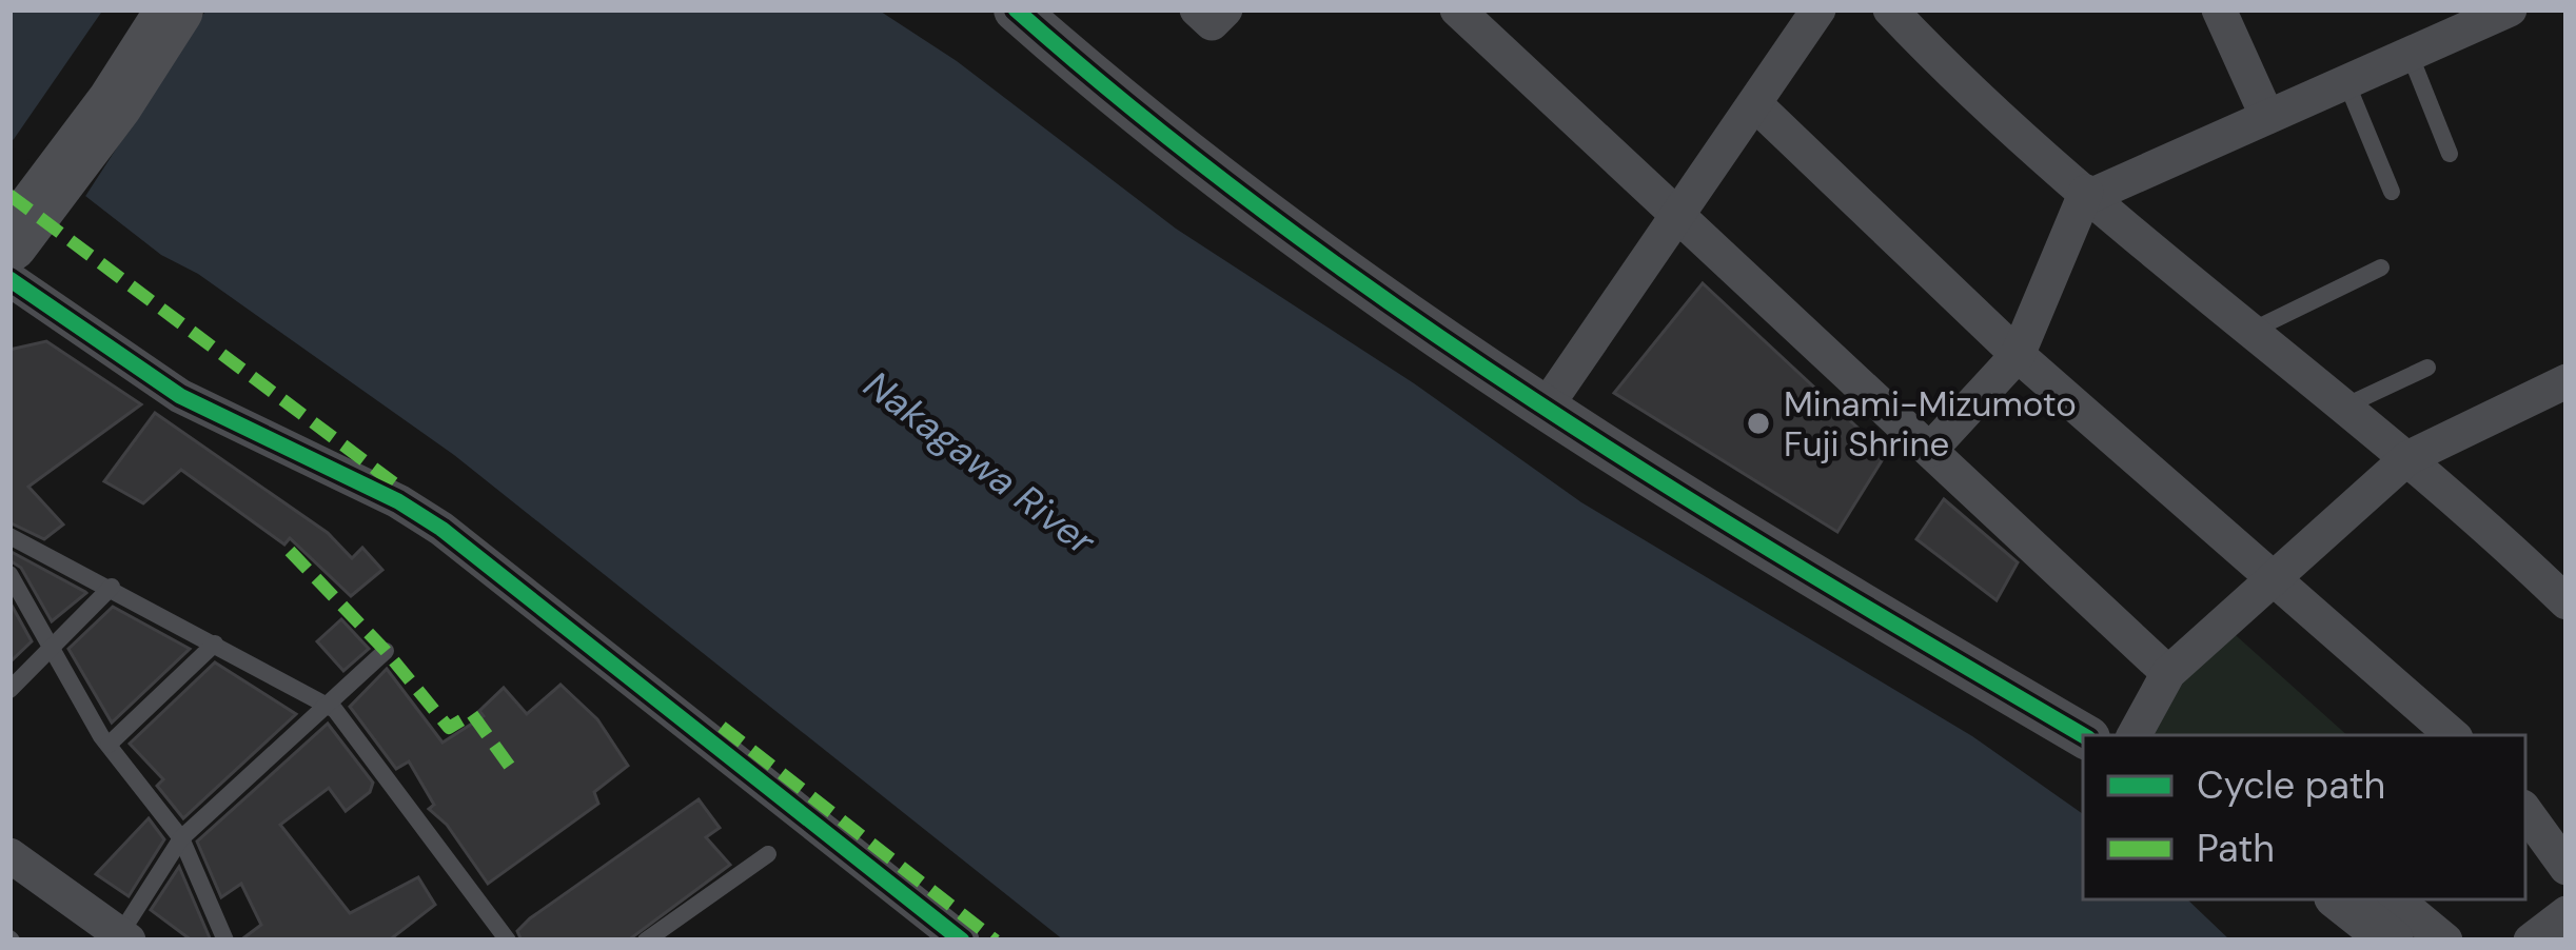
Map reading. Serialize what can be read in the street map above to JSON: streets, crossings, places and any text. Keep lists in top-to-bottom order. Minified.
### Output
{"water":["Nakagawa River"],"places":["Minami-Mizumoto Fuji Shrine"],"legend":["Cycle path","Path"]}
